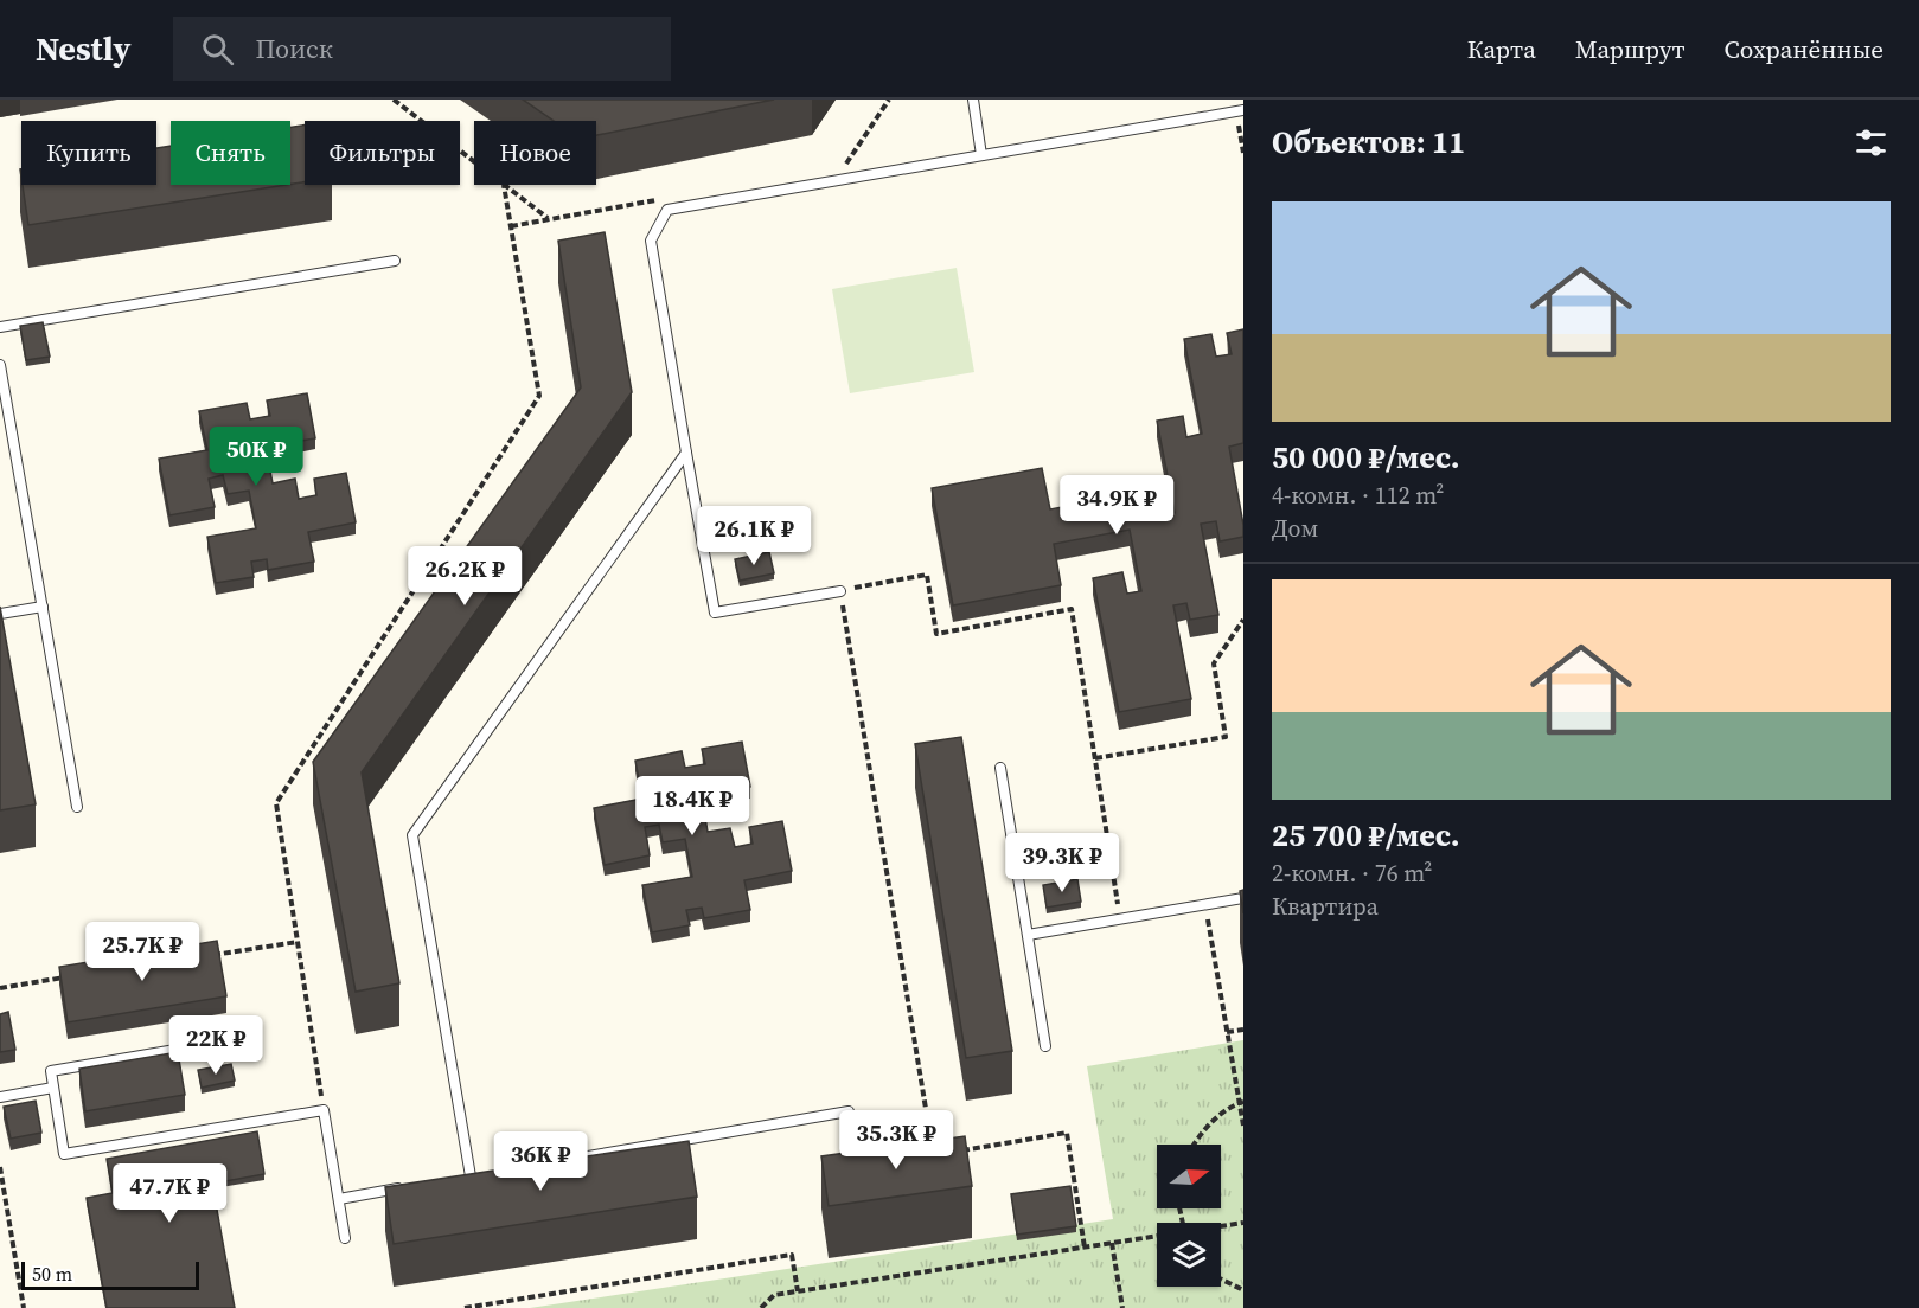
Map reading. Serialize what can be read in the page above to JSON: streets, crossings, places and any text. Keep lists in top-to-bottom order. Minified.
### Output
{"scale_bar":"50 m","north":"right","page":{"header":"Nestly","search":"Поиск","nav":["Карта","Маршрут","Сохранённые"],"heading":"Объектов: 11","chip":["Купить","Снять","Фильтры","Новое"],"list":[{"name":"50 000 ₽/мес.","note":"4-комн. · 112 m² · Дом"},{"name":"25 700 ₽/мес.","note":"2-комн. · 76 m² · Квартира"}],"price":["50K ₽","34.9K ₽","26.1K ₽","26.2K ₽","18.4K ₽","39.3K ₽","25.7K ₽","22K ₽","35.3K ₽","36K ₽","47.7K ₽"],"scale":"50 m"}}
